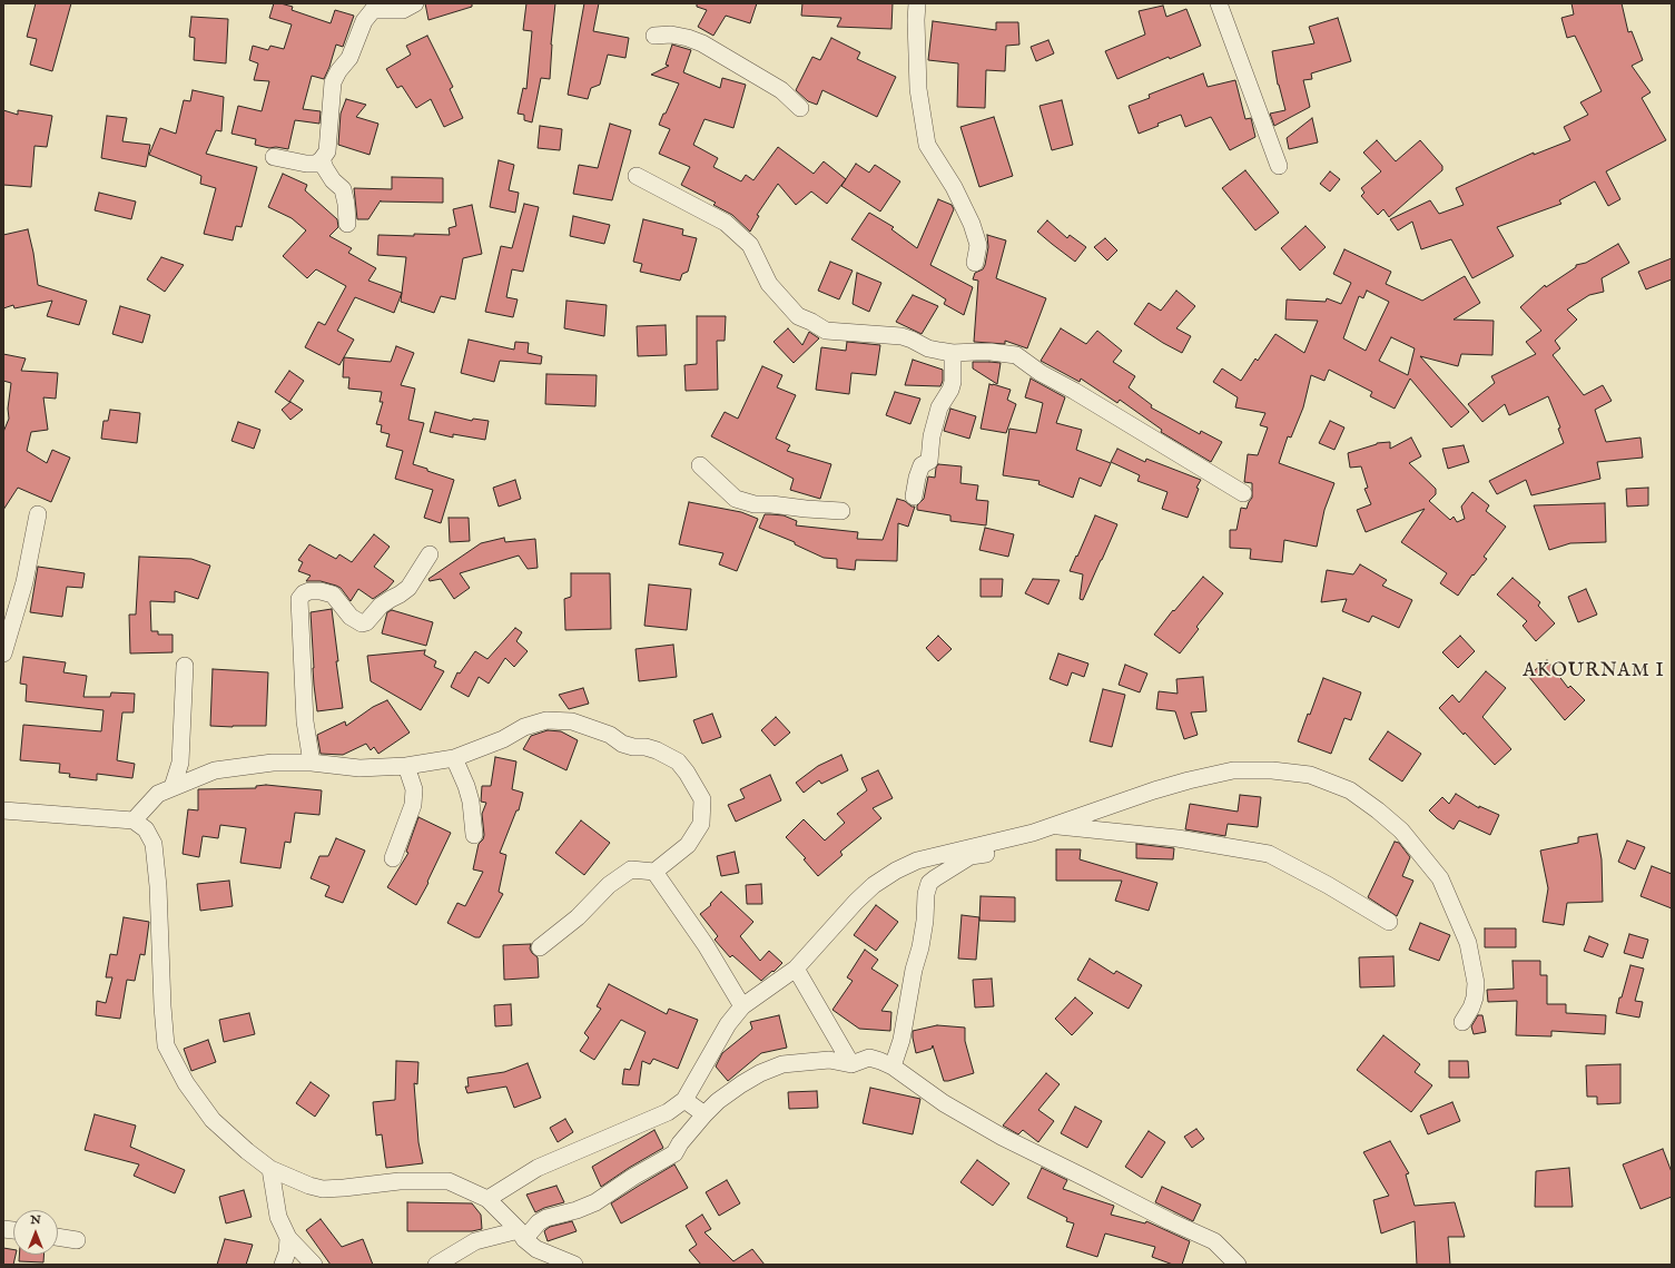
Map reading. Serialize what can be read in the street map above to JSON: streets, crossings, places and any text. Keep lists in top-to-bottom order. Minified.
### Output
{"districts":["AKOURNAM I"],"north":"top"}
